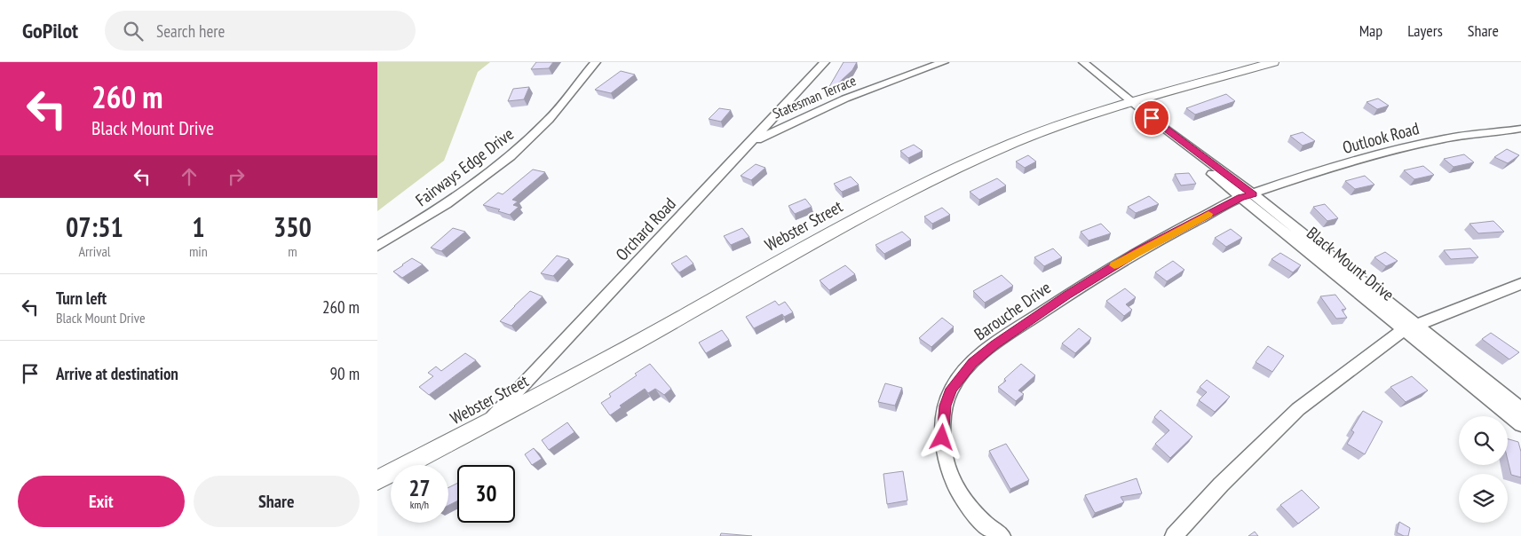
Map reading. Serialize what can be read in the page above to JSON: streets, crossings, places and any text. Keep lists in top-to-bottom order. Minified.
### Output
{"streets":{"street":["Statesman Terrace","Outlook Road","Fairways Edge Drive","Webster Street","Orchard Road","Black Mount Drive","Barouche Drive"]},"crossings":[["Statesman Terrace","Orchard Road"],["Outlook Road","Black Mount Drive"],["Outlook Road","Barouche Drive"],["Webster Street","Orchard Road"],["Webster Street","Black Mount Drive"],["Black Mount Drive","Barouche Drive"]],"page":{"header":"GoPilot","search":"Search here","nav":["Map","Layers","Share"],"turn":["260 m","Black Mount Drive"],"eta":["07:51","Arrival","1","min","350","m"],"list":[{"name":"Turn left","note":"Black Mount Drive","value":"260 m"},{"name":"Arrive at destination","value":"90 m"}],"speed":"27 km/h","limit":"30","buttons":["Exit","Share"]}}
